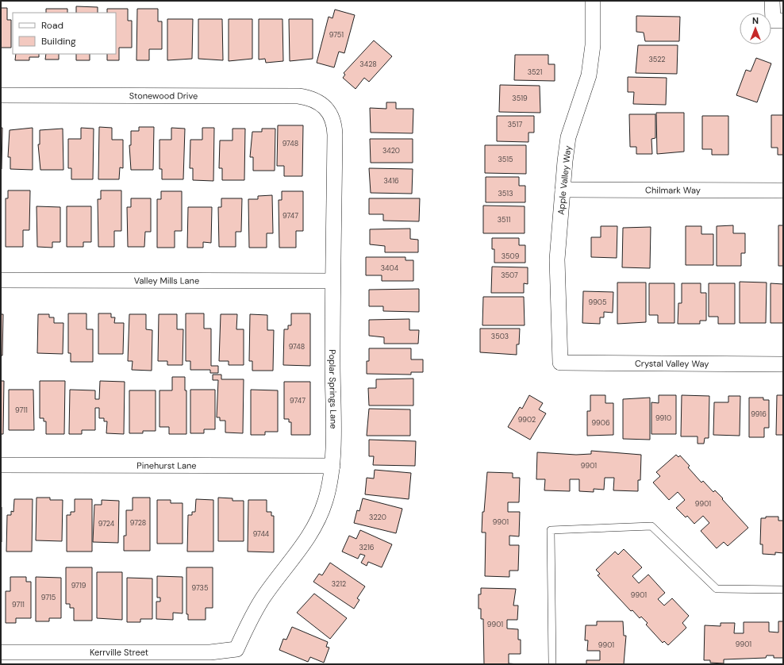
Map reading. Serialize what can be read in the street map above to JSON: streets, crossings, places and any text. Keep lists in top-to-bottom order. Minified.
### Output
{"streets":{"street":["Stonewood Drive","Apple Valley Way","Chilmark Way","Valley Mills Lane","Crystal Valley Way","Poplar Springs Lane","Pinehurst Lane","Kerrville Street"]},"crossings":[["Stonewood Drive","Poplar Springs Lane"],["Apple Valley Way","Chilmark Way"],["Apple Valley Way","Crystal Valley Way"],["Valley Mills Lane","Poplar Springs Lane"],["Poplar Springs Lane","Pinehurst Lane"],["Poplar Springs Lane","Kerrville Street"]],"house_numbers":["9751","3522","3428","3521","3519","3517","9748","3420","3515","3416","3513","9747","3511","3509","3404","3507","9905","3503","9748","9747","9711","9916","9910","9902","9906","9901","9901","3220","9901","9728","9724","9744","3216","3212","9719","9735","9901","9715","9711","9901","9901","9901"],"legend":["Road","Building"],"north":"top"}
